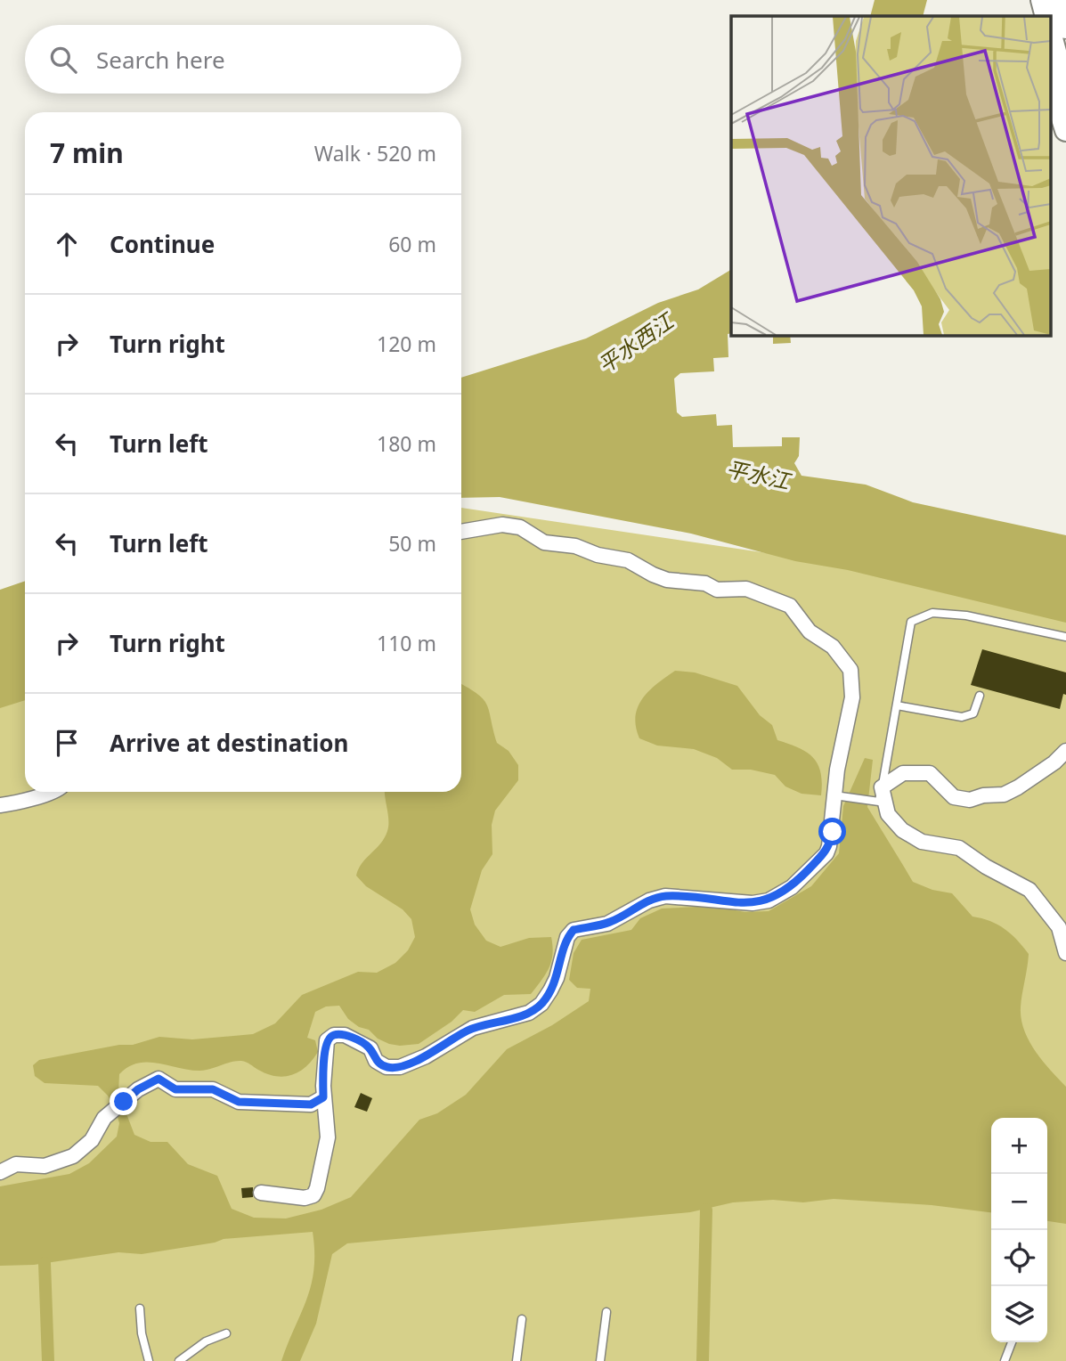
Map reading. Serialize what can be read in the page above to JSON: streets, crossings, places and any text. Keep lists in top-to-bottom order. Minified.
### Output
{"water":["平水西江","平水江"],"page":{"search":"Search here","heading":["7 min","Walk · 520 m"],"list":[["Continue","60 m"],["Turn right","120 m"],["Turn left","180 m"],["Turn left","50 m"],["Turn right","110 m"],"Arrive at destination"],"map_buttons":["+","−"]}}
